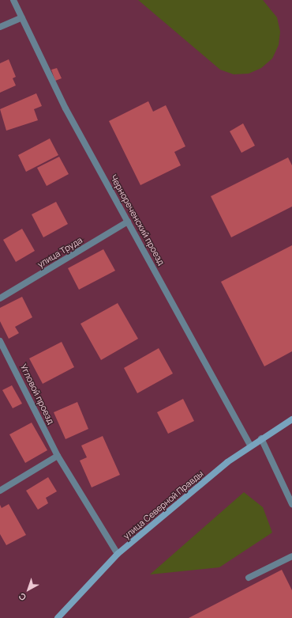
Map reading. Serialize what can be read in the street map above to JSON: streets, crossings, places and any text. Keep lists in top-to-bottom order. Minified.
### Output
{"streets":{"main road":["улица Северной Правды"],"street":["Чернореченский проезд","улица Труда","Угловой проезд"]},"crossings":[["Чернореченский проезд","улица Труда"],["Чернореченский проезд","улица Северной Правды"],["Угловой проезд","улица Северной Правды"]],"north":"bottom left"}
